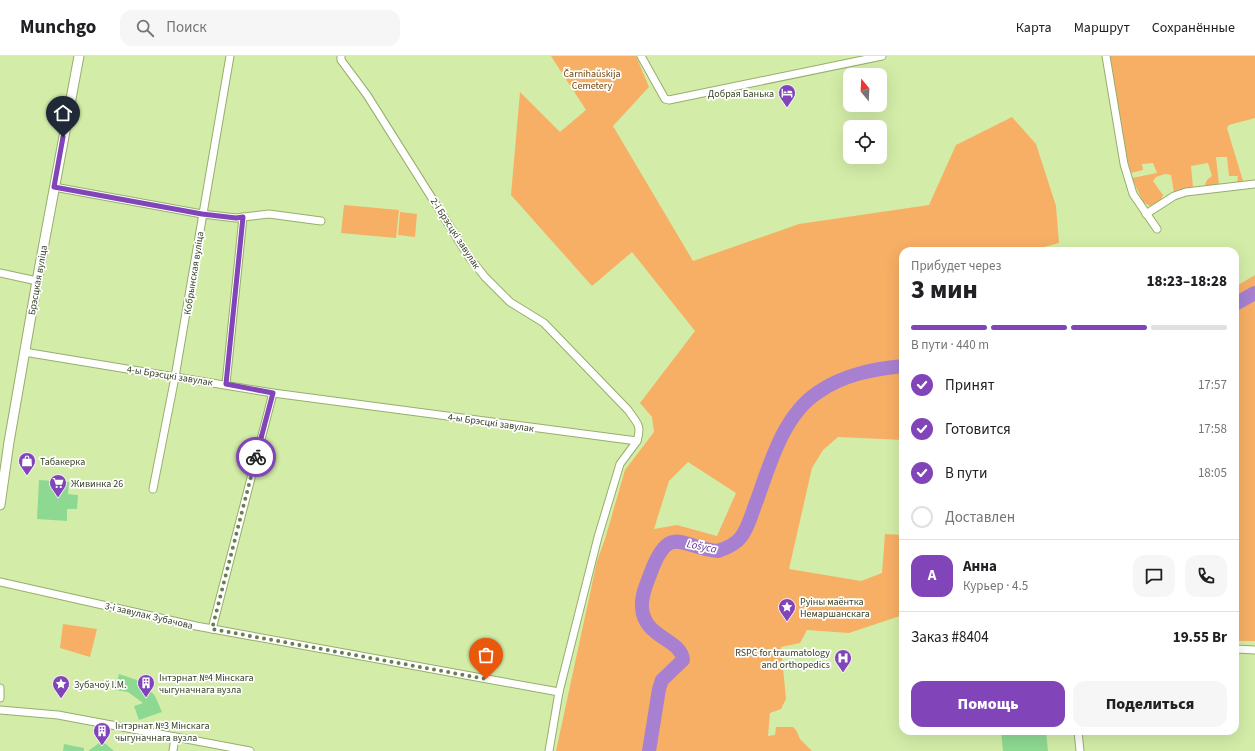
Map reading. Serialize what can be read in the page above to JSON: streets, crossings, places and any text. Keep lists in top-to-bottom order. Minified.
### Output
{"streets":{"street":["2-і Брэсцкі завулак","Кобрынская вуліца","Брэсцкая вуліца","4-ы Брэсцкі завулак","3-і завулак Зубачова"]},"crossings":[["2-і Брэсцкі завулак","4-ы Брэсцкі завулак"],["Кобрынская вуліца","4-ы Брэсцкі завулак"],["Брэсцкая вуліца","4-ы Брэсцкі завулак"]],"water":["Lošyca"],"parks":["Čarnihaŭskija Cemetery"],"places":{"hotel":["Добрая Банька"],"shop":["Табакерка"],"supermarket":["Живинка 26"],"place":["Руіны маёнтка Немаршанскага","Зубачоў І.М."],"hospital":["RSPC for traumatology and orthopedics"],"building":["Інтэрнат №4 Мінскага чыгуначнага вузла","Інтэрнат №3 Мінскага чыгуначнага вузла"]},"north":"top","page":{"header":"Munchgo","search":"Поиск","nav":["Карта","Маршрут","Сохранённые"],"heading":["3 мин","Прибудет через","18:23–18:28"],"panel":["Анна","Курьер · 4.5","Заказ #8404","19.55 Br"],"bar":"В пути · 440 m","list":[["Принят","17:57"],["Готовится","17:58"],["В пути","18:05"],"Доставлен"],"round":"А","buttons":["Помощь","Поделиться"]}}
